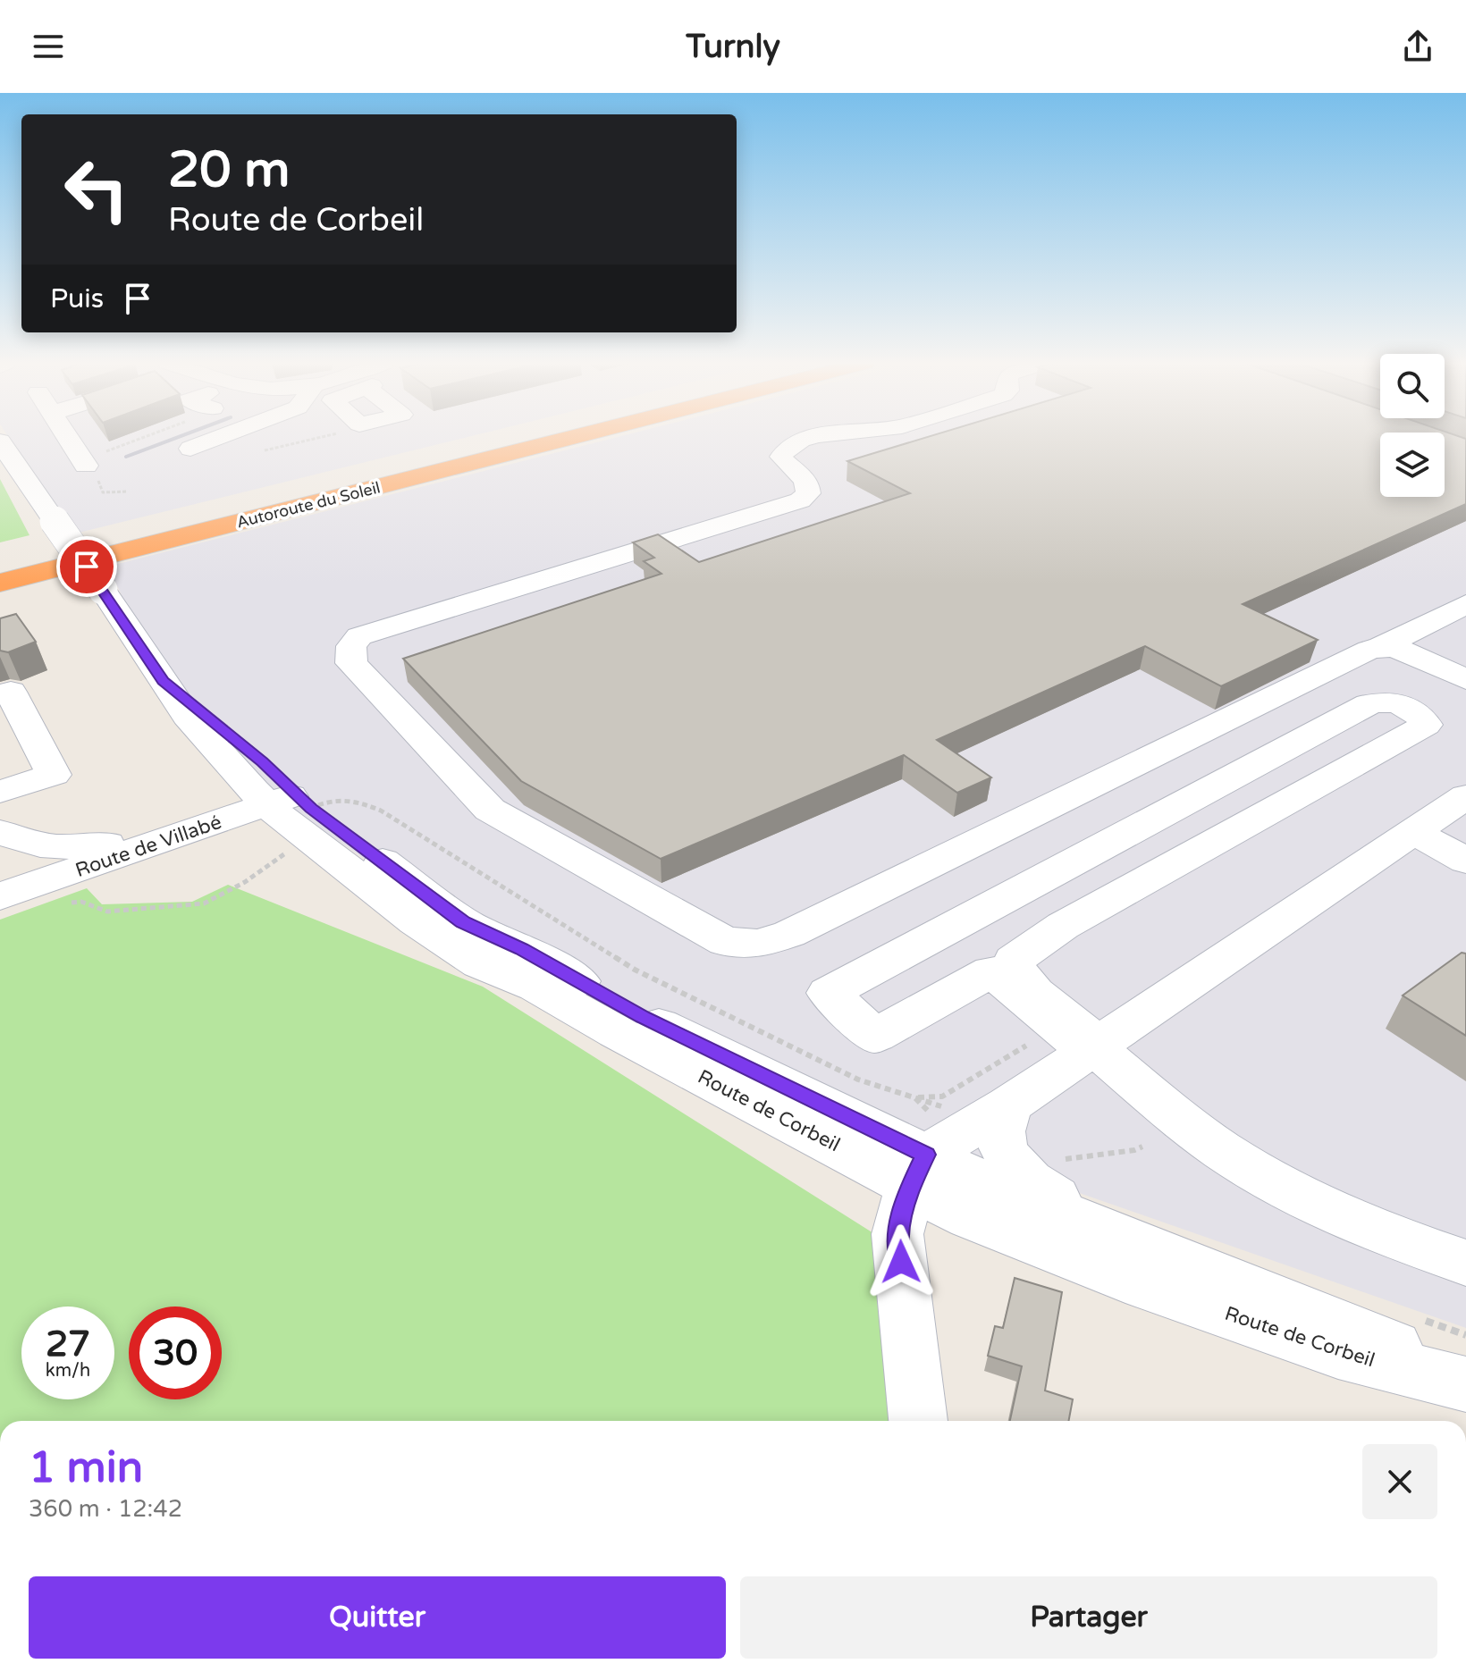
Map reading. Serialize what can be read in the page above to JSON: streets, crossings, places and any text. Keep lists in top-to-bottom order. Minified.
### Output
{"streets":{"highway":["Autoroute du Soleil"],"street":["Route de Villabé","Route de Corbeil"]},"crossings":[["Route de Villabé","Route de Corbeil"]],"page":{"header":"Turnly","turn":["20 m","Route de Corbeil"],"then":"Puis","speed":"27 km/h","limit":"30","heading":["1 min","360 m · 12:42"],"buttons":["Quitter","Partager"]}}
